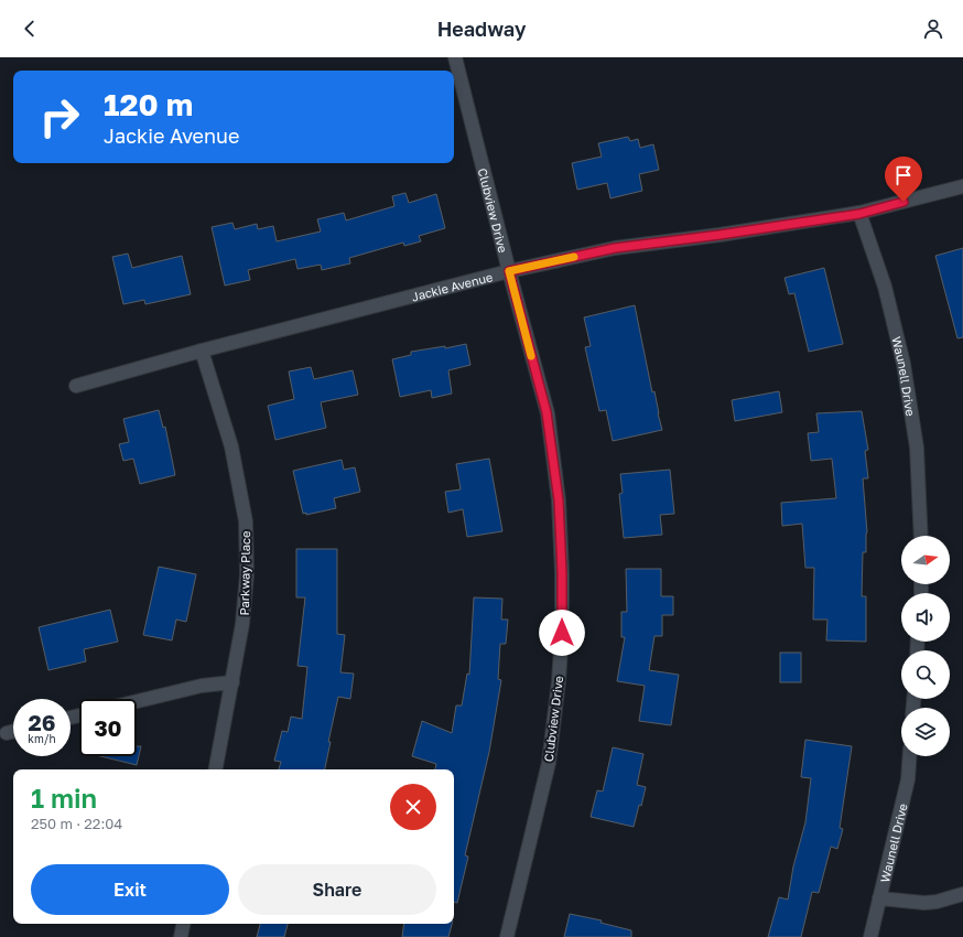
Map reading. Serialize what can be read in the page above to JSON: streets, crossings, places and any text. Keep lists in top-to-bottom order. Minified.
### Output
{"streets":{"street":["Clubview Drive","Jackie Avenue","Waunell Drive","Parkway Place"]},"crossings":[["Clubview Drive","Jackie Avenue"],["Jackie Avenue","Waunell Drive"],["Jackie Avenue","Parkway Place"]],"north":"right","page":{"header":"Headway","turn":["120 m","Jackie Avenue"],"speed":"26 km/h","limit":"30","heading":["1 min","250 m · 22:04"],"buttons":["Exit","Share"]}}
